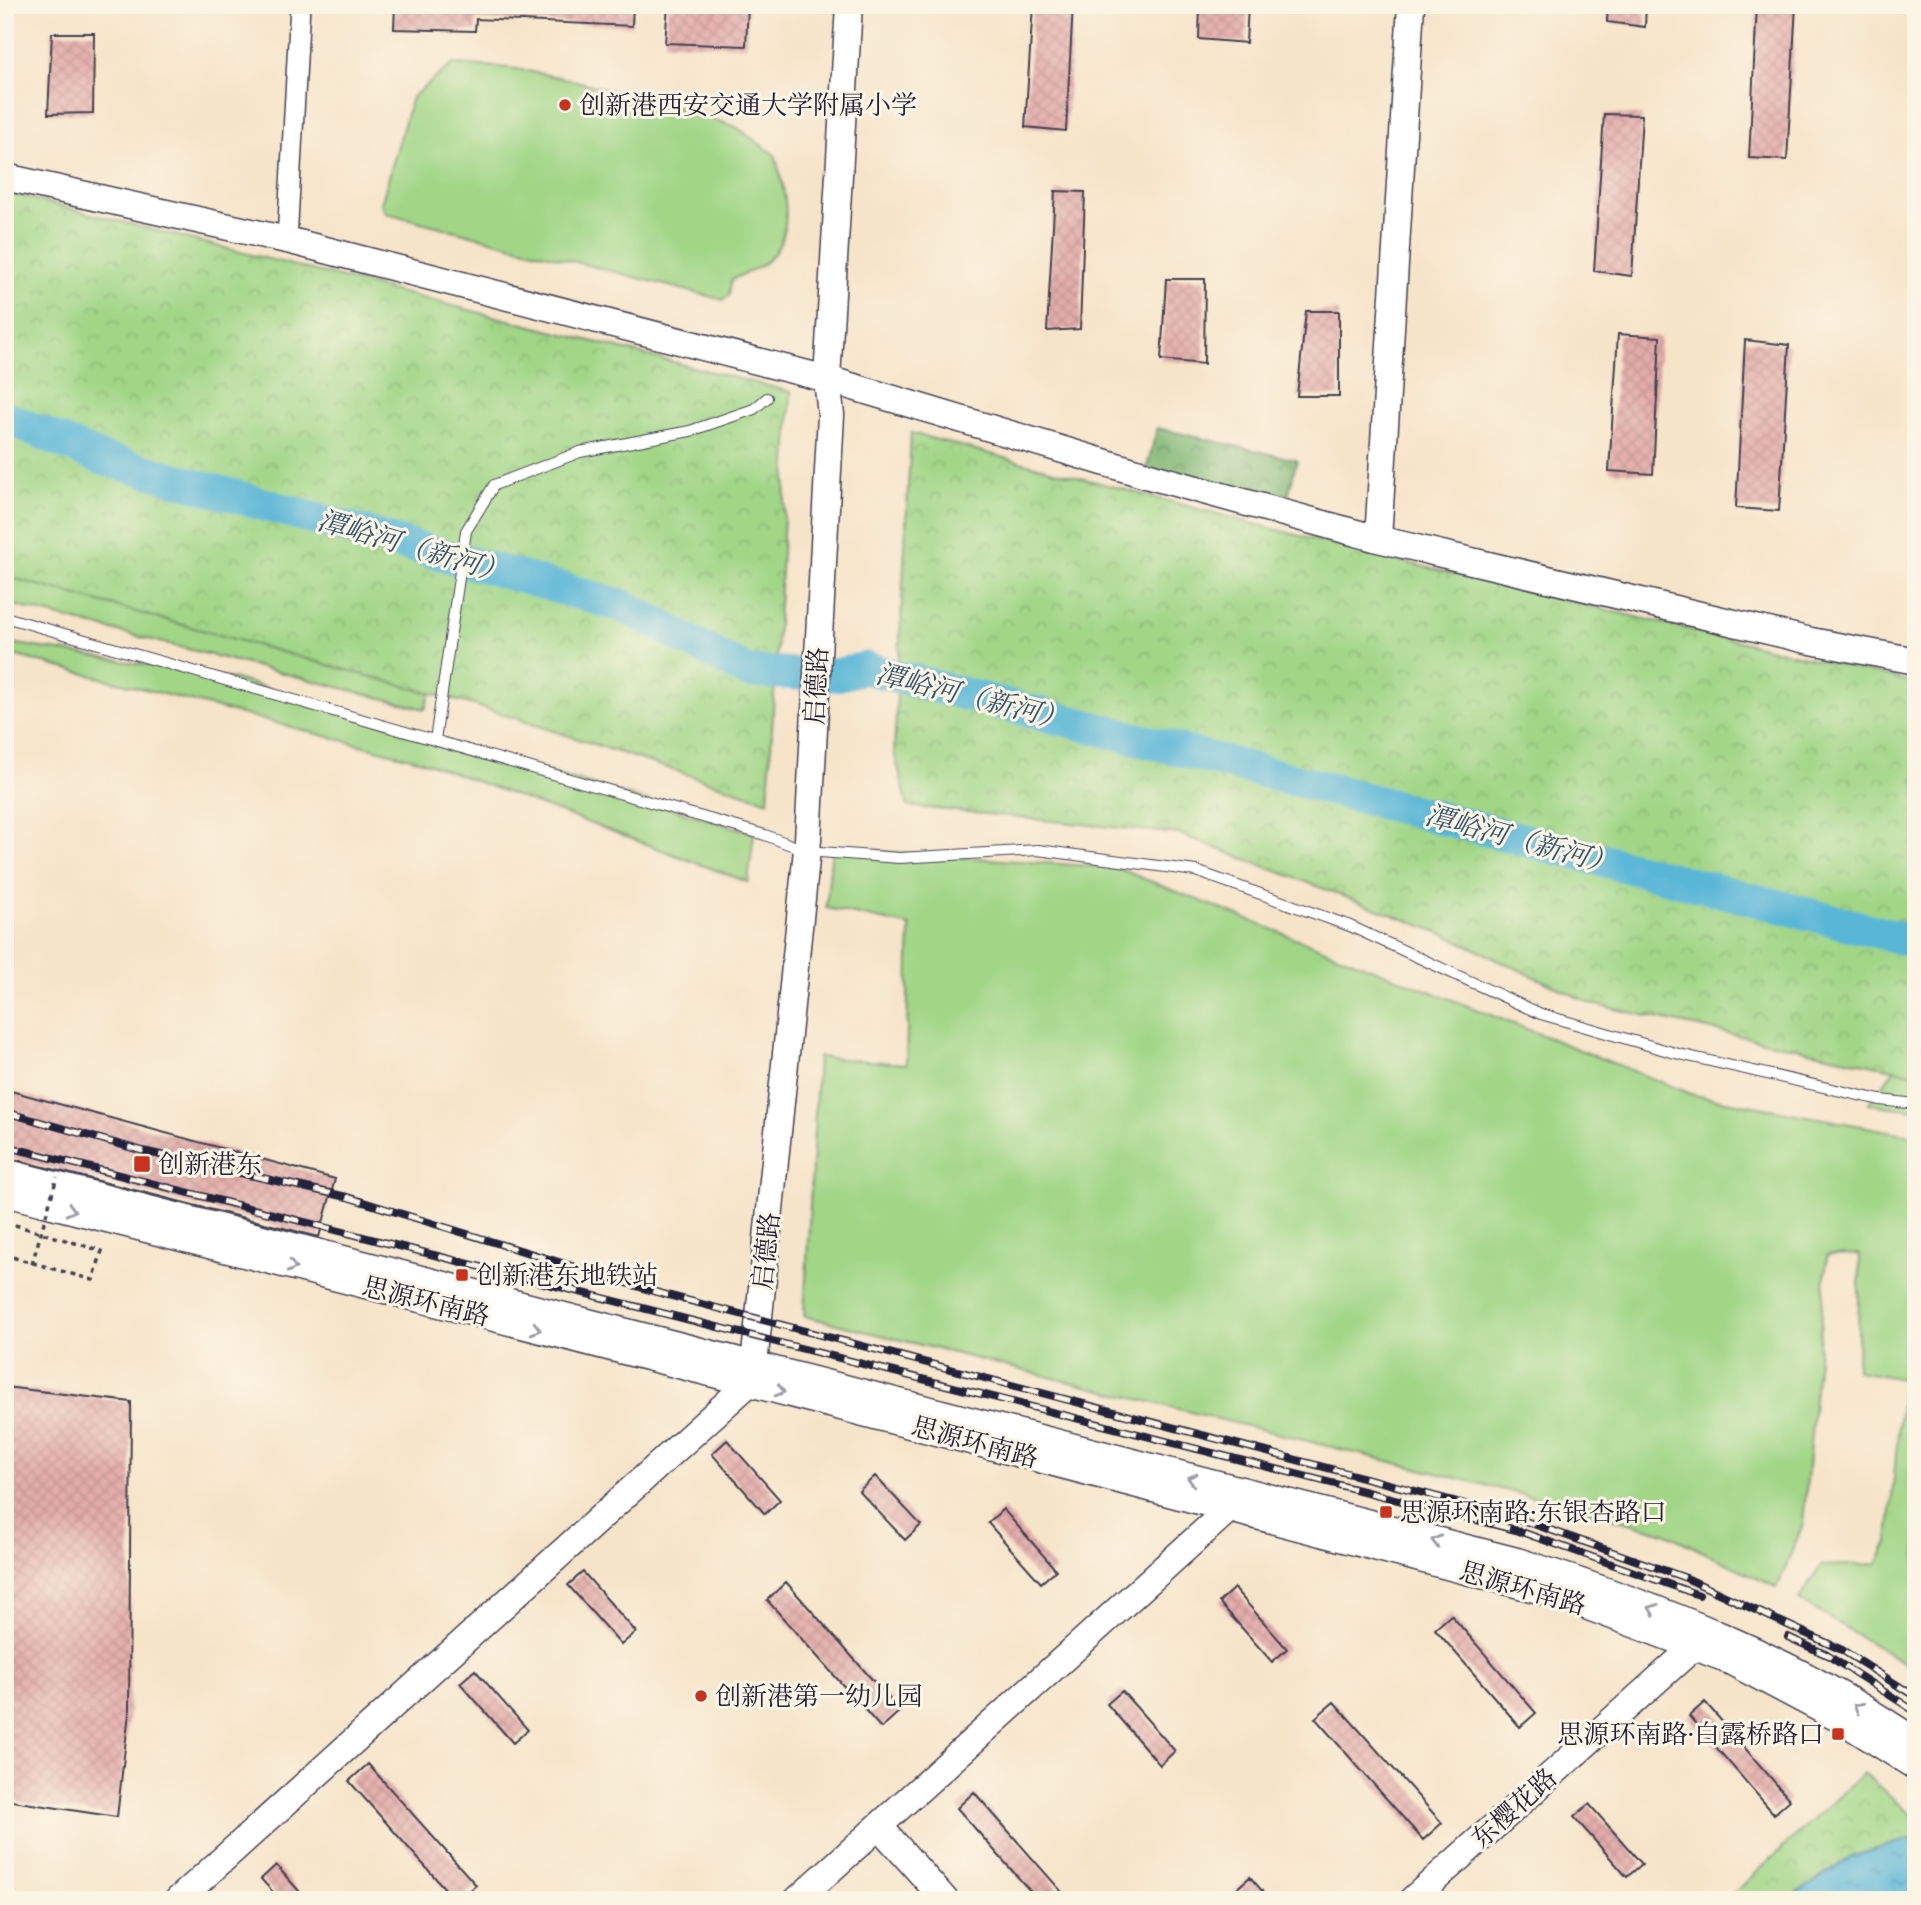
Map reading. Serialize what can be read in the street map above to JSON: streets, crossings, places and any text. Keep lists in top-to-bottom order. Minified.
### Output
{"streets":{"street":["启德路","思源环南路","东樱花路"]},"crossings":[["启德路","思源环南路"],["思源环南路","东樱花路"]],"water":["潭峪河（新河）"],"places":{"other":["创新港西安交通大学附属小学","创新港第一幼儿园"],"transit":["创新港东","创新港东地铁站","思源环南路·东银杏路口","思源环南路·白露桥路口"]}}
